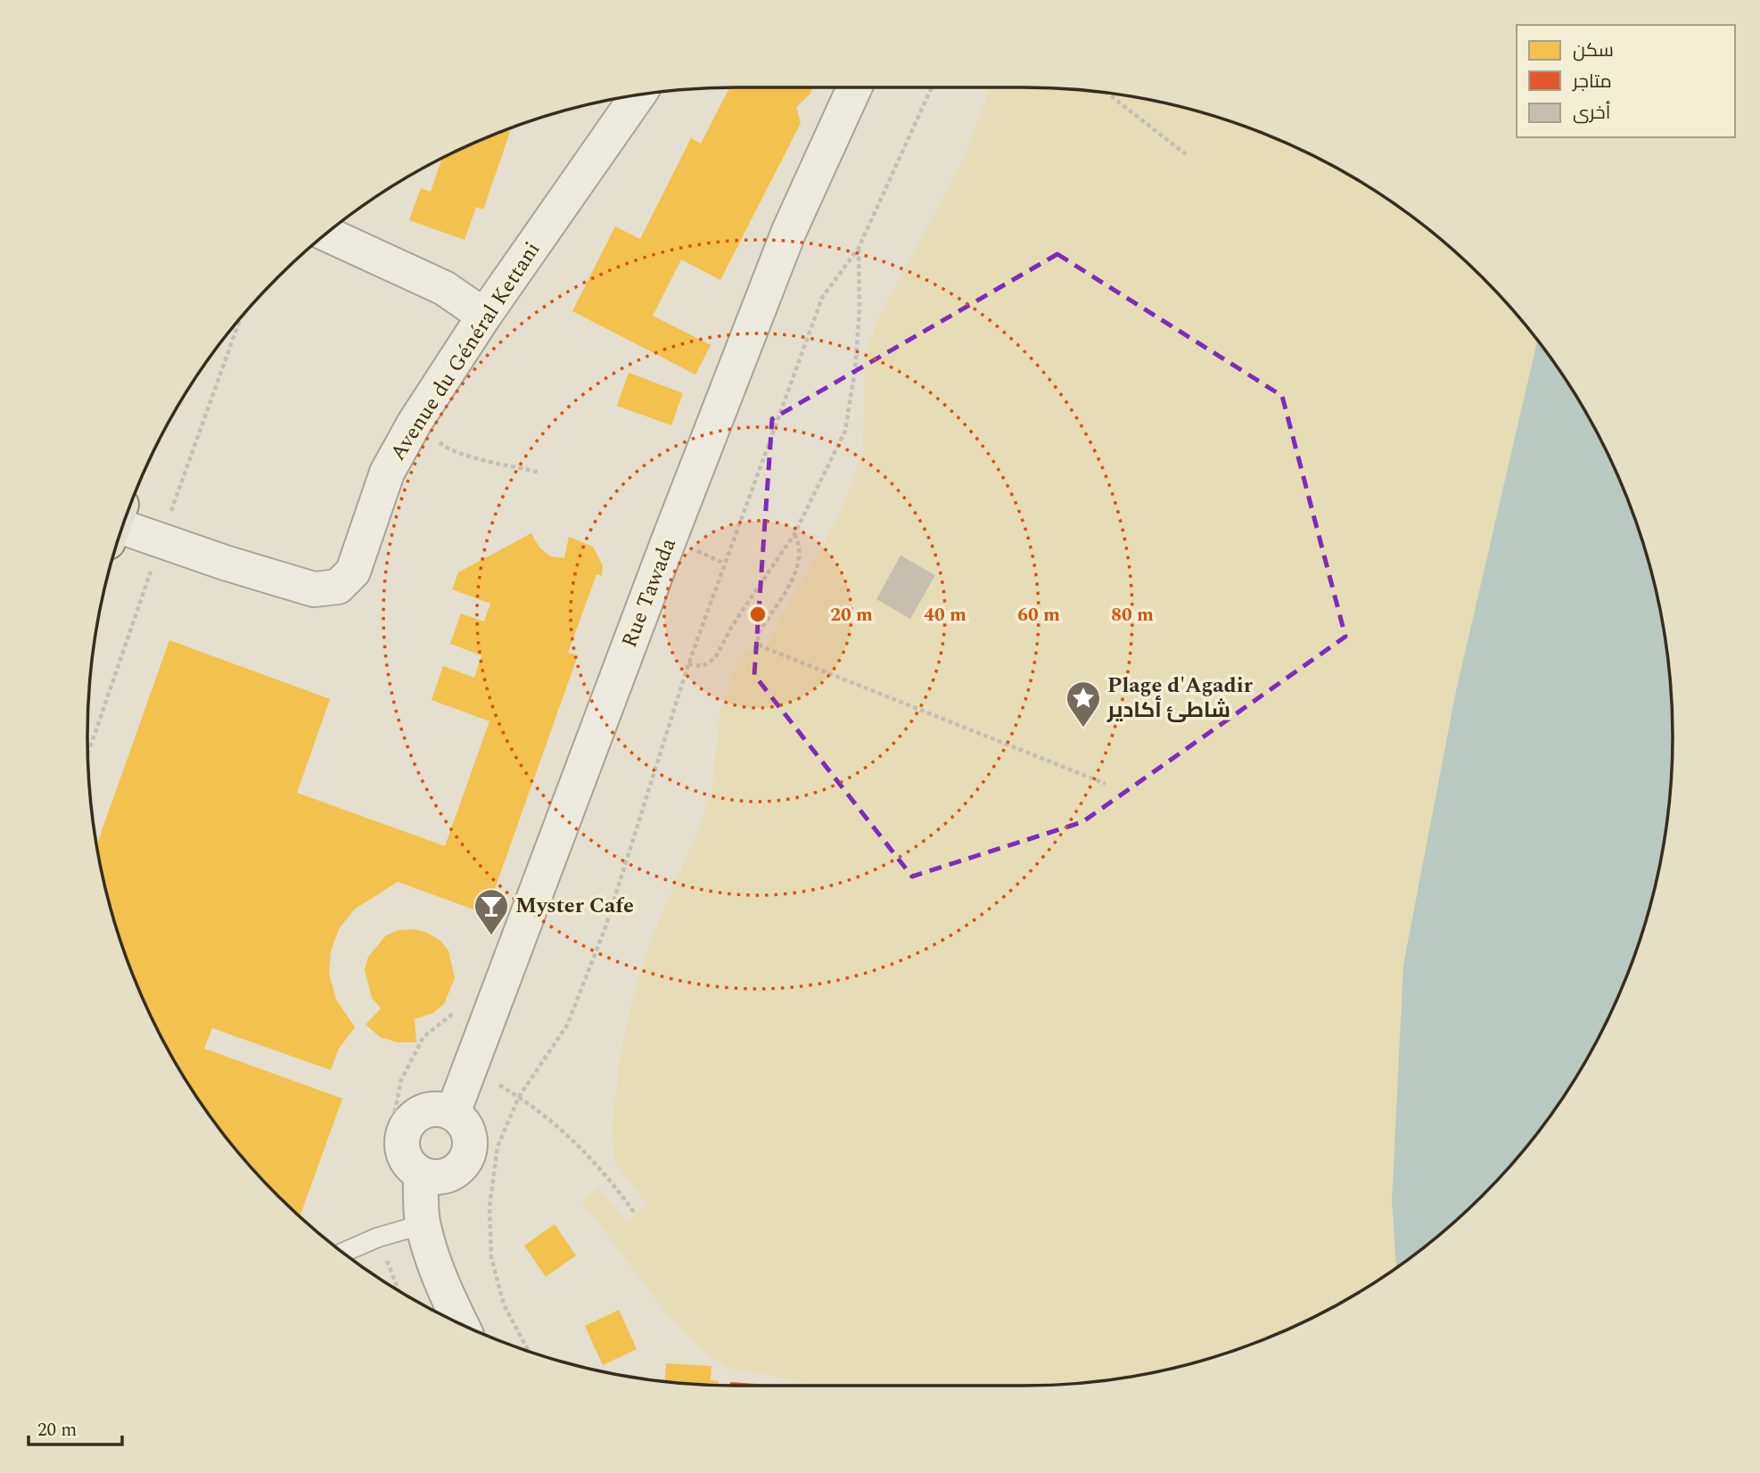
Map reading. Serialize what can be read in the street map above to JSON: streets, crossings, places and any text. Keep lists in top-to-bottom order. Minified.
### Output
{"streets":{"street":["Avenue du Général Kettani","Rue Tawada"]},"places":{"place":["Plage d'Agadir شاطئ أكادير"],"bar":["Myster Cafe"]},"legend":["سكن","متاجر","أخرى"],"scale_bar":"20 m","rings":["20 m","40 m","60 m","80 m"]}
